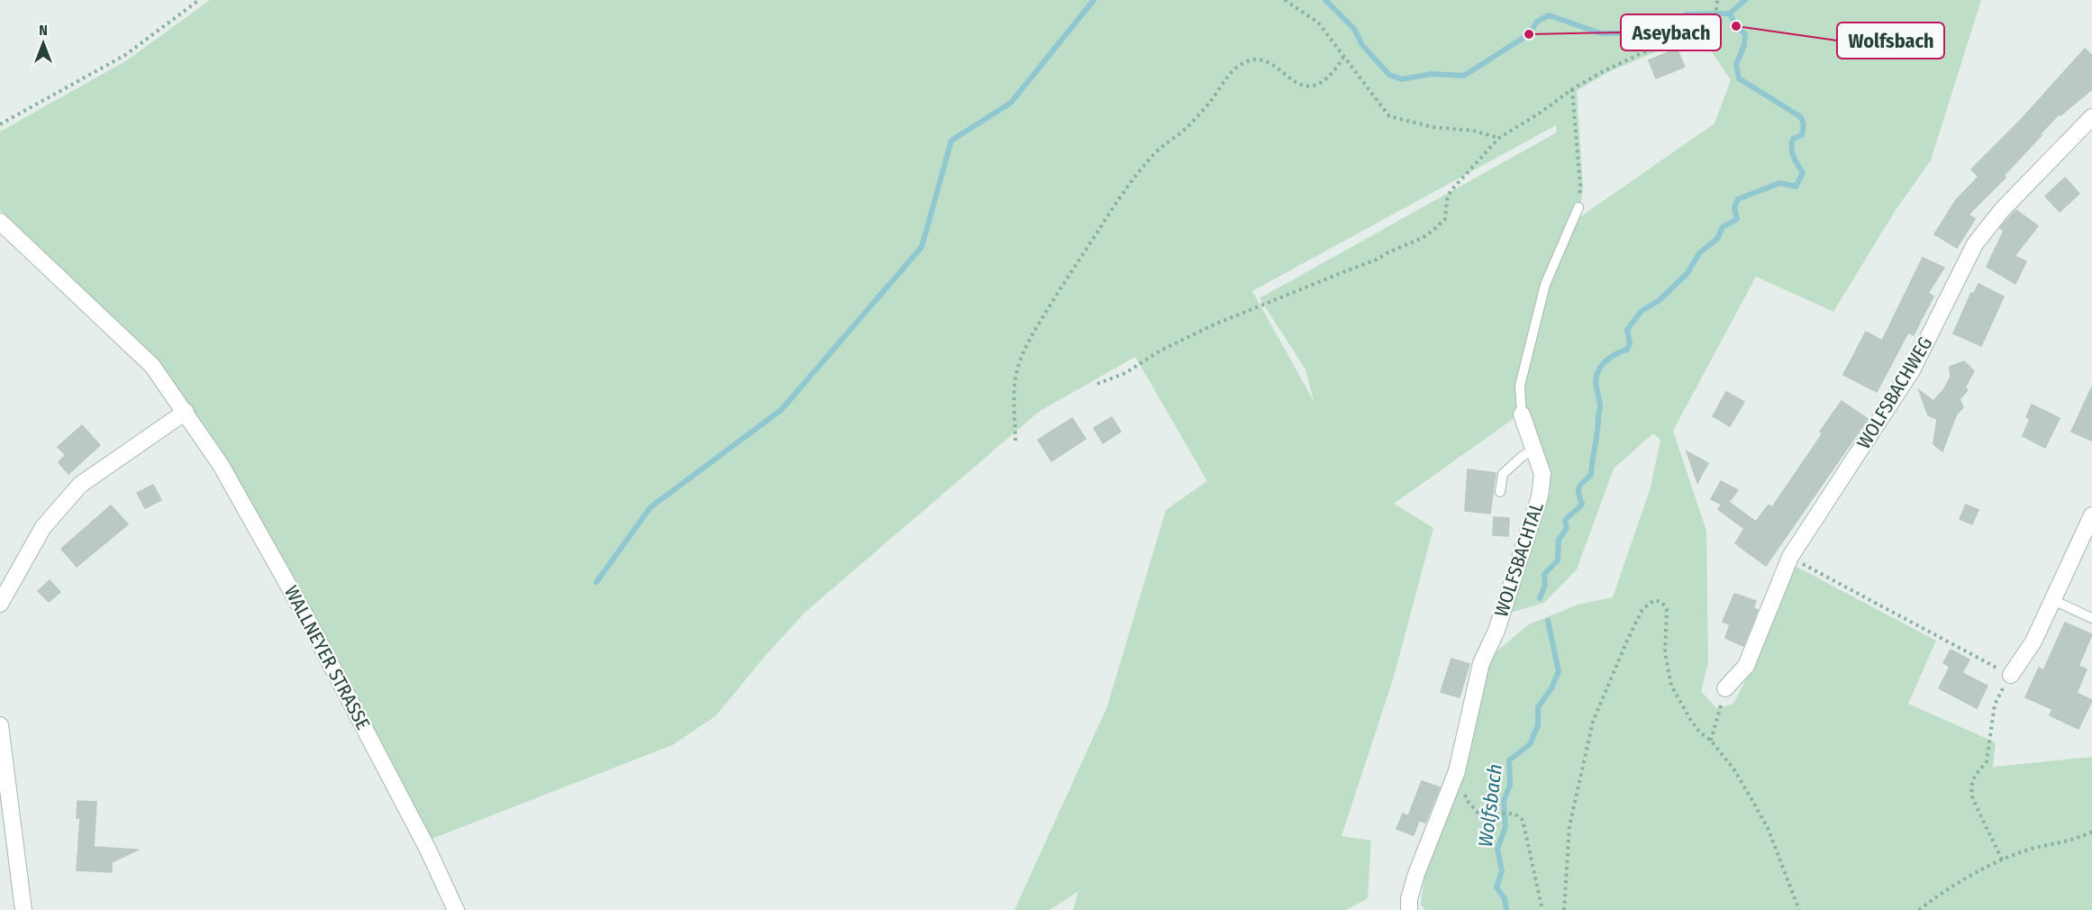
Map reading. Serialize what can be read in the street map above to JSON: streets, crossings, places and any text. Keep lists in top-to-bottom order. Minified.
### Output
{"streets":{"street":["WOLFSBACHWEG","WOLFSBACHTAL","WALLNEYER STRASSE"]},"water":["Wolfsbach"],"places":["Wolfsbach","Aseybach"],"north":"top"}
